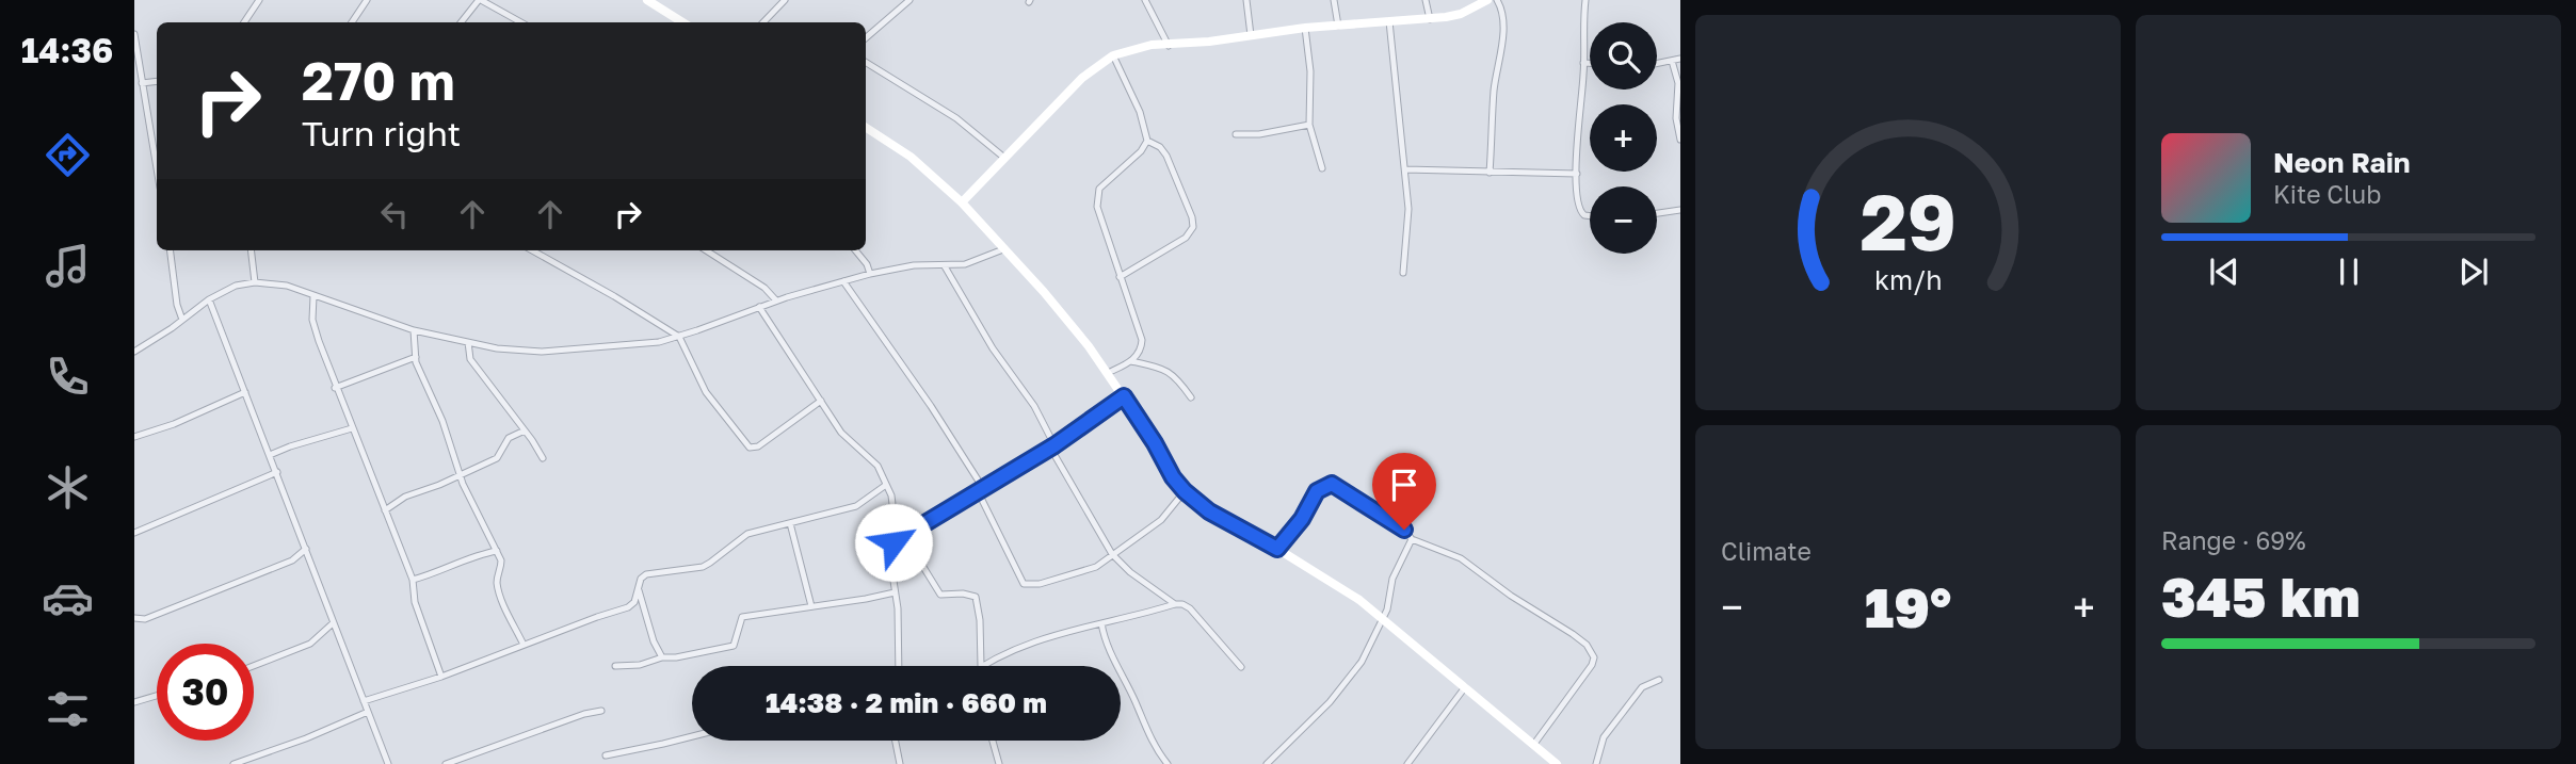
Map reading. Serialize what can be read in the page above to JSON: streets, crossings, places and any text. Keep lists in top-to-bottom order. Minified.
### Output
{"page":{"tabs":"14:36","map_buttons":["+","−"],"turn":["270 m","Turn right"],"song":["Neon Rain","Kite Club"],"tile":["Climate",["Range · 69%","345 km"]],"heat":["−","19°","+"],"limit":"30","trip":"14:38 · 2 min · 660 m","gauge":["29","km/h"]}}
